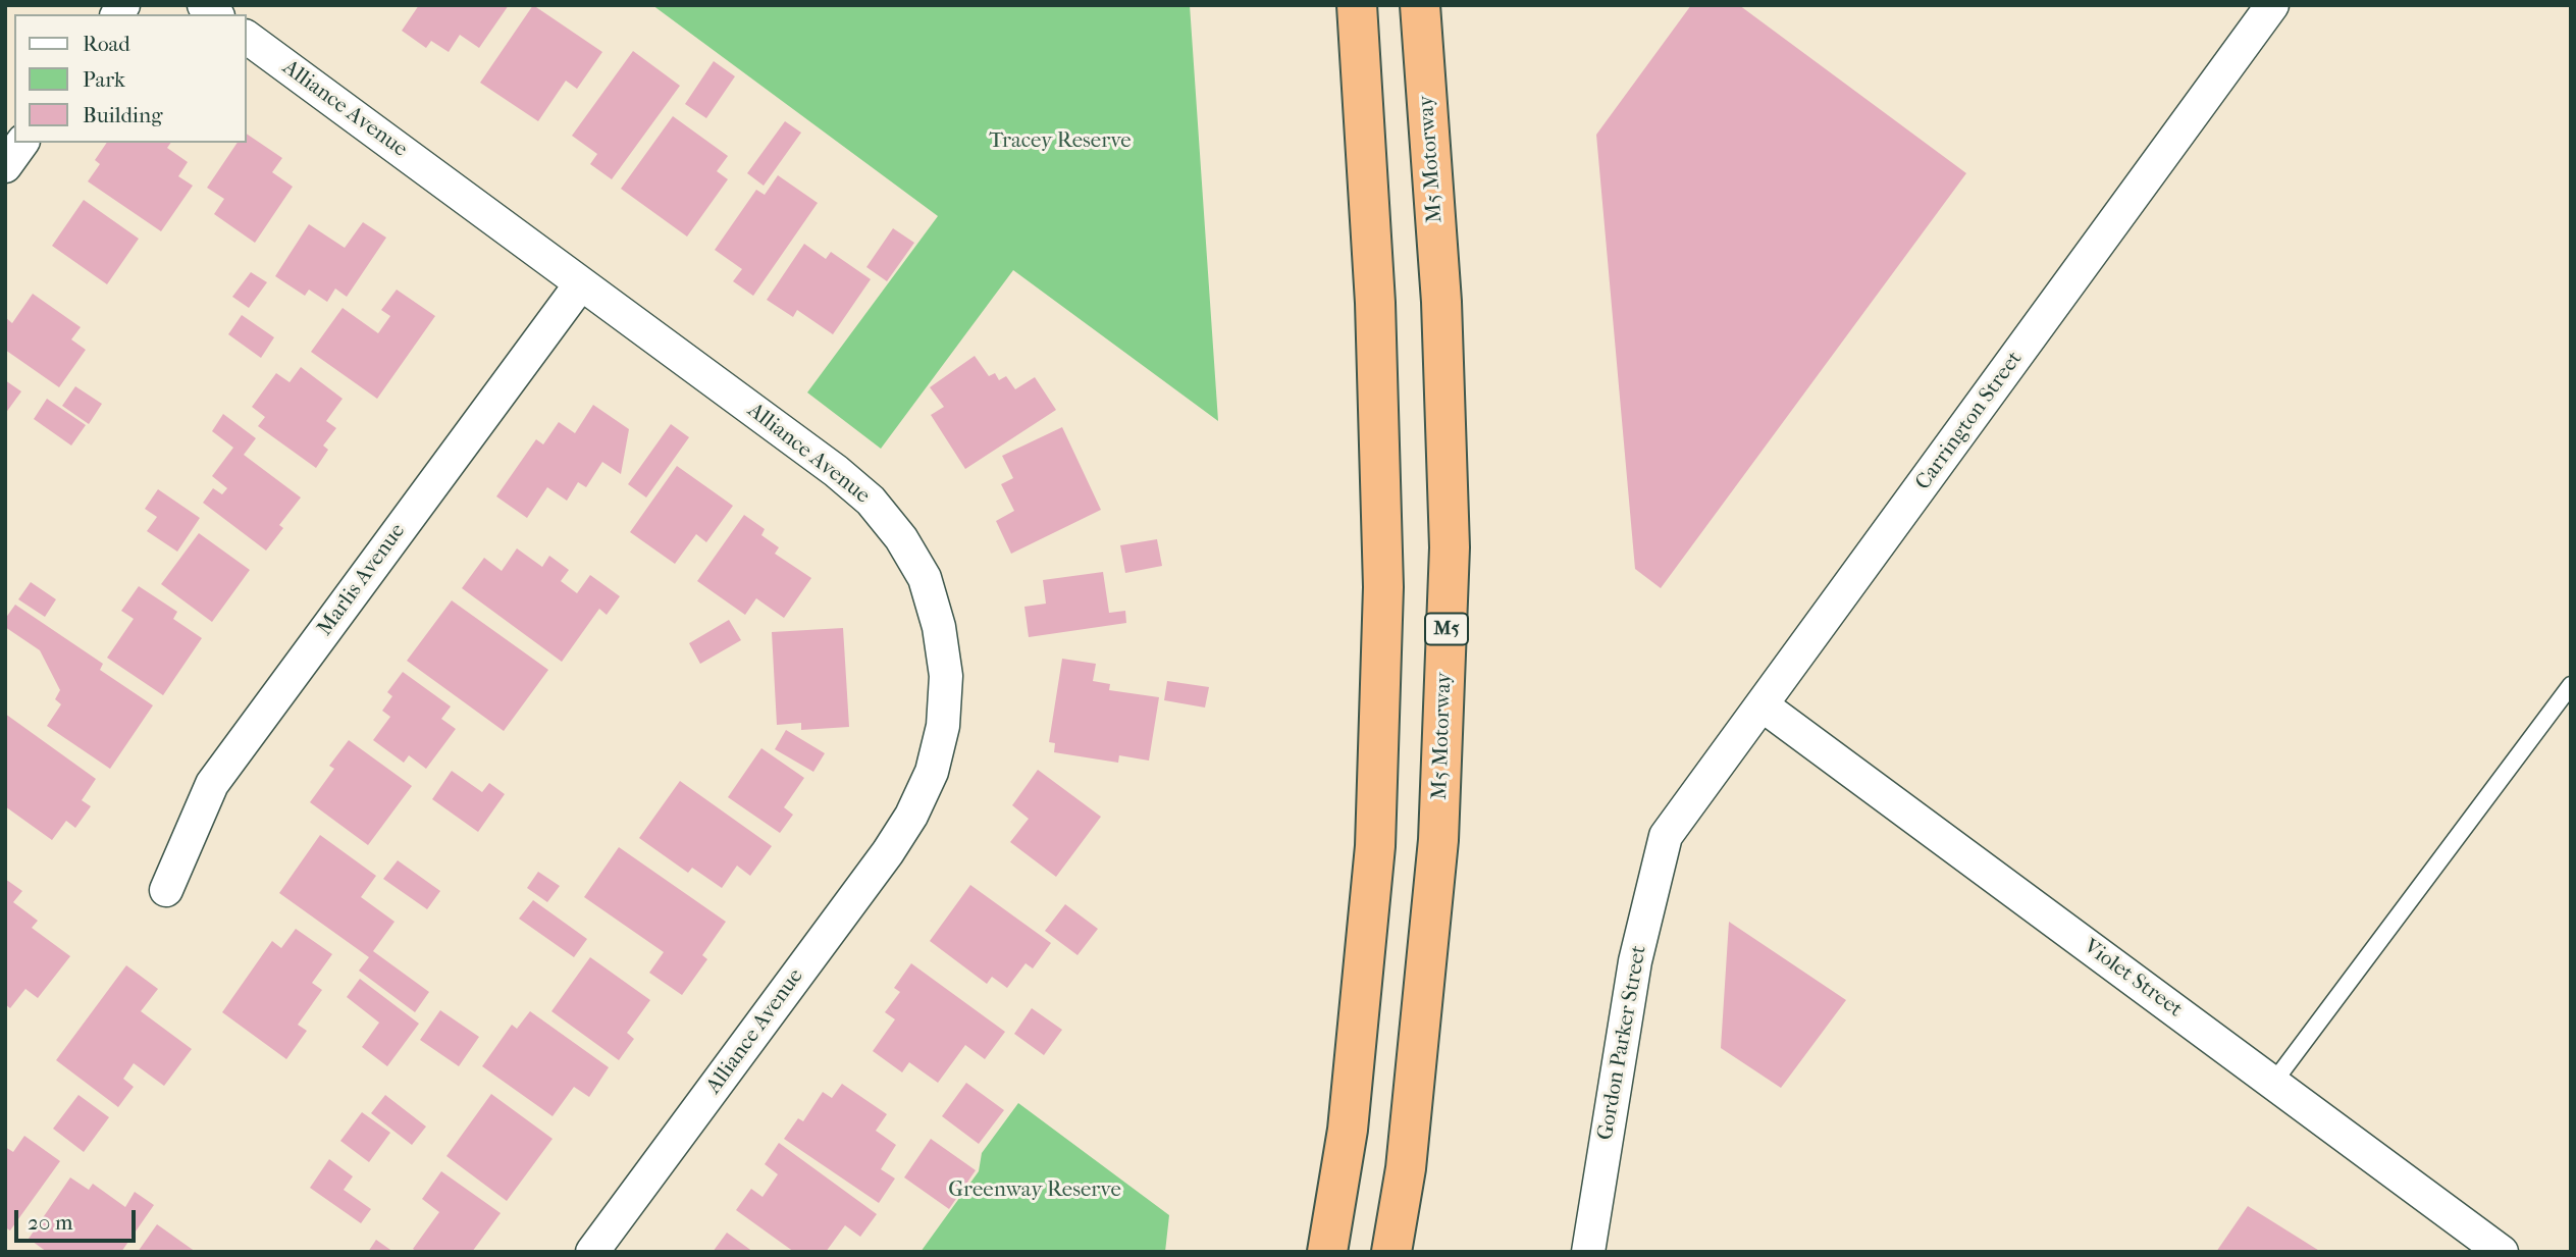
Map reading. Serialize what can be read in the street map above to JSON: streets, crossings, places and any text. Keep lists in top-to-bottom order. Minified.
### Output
{"streets":{"highway":["M5 Motorway","M5"],"street":["Alliance Avenue","Carrington Street","Marlis Avenue","Violet Street","Gordon Parker Street"]},"crossings":[["Alliance Avenue","Marlis Avenue"],["Carrington Street","Violet Street"],["Carrington Street","Gordon Parker Street"]],"parks":["Tracey Reserve","Greenway Reserve"],"legend":["Road","Park","Building"],"scale_bar":"20 m"}
